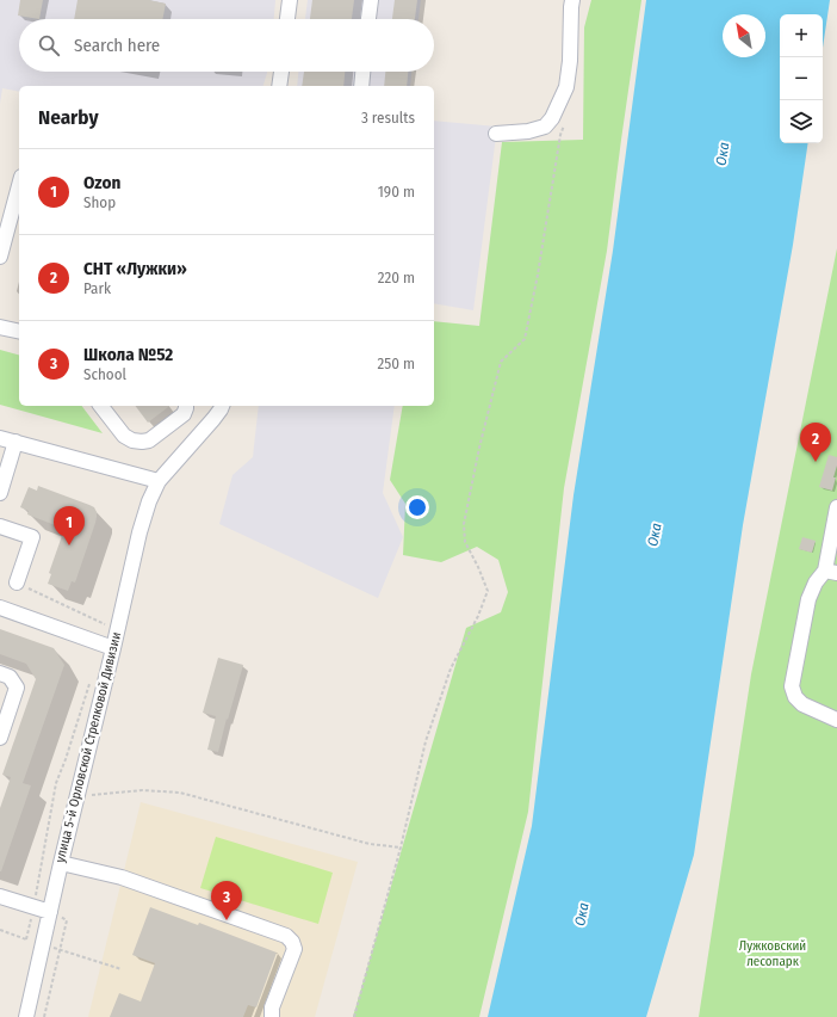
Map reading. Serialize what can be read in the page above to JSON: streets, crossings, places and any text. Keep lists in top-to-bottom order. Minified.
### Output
{"streets":{"street":["улица 5-й Орловской Стрелковой Дивизии"]},"water":["Ока"],"parks":["Лужковский лесопарк"],"north":"top left","page":{"map_buttons":["+","−"],"search":"Search here","heading":["Nearby","3 results"],"list":[{"mark":"1","name":"Ozon","note":"Shop","value":"190 m"},{"mark":"2","name":"СНТ «Лужки»","note":"Park","value":"220 m"},{"mark":"3","name":"Школа №52","note":"School","value":"250 m"}],"pins":["2","1","3"]}}
